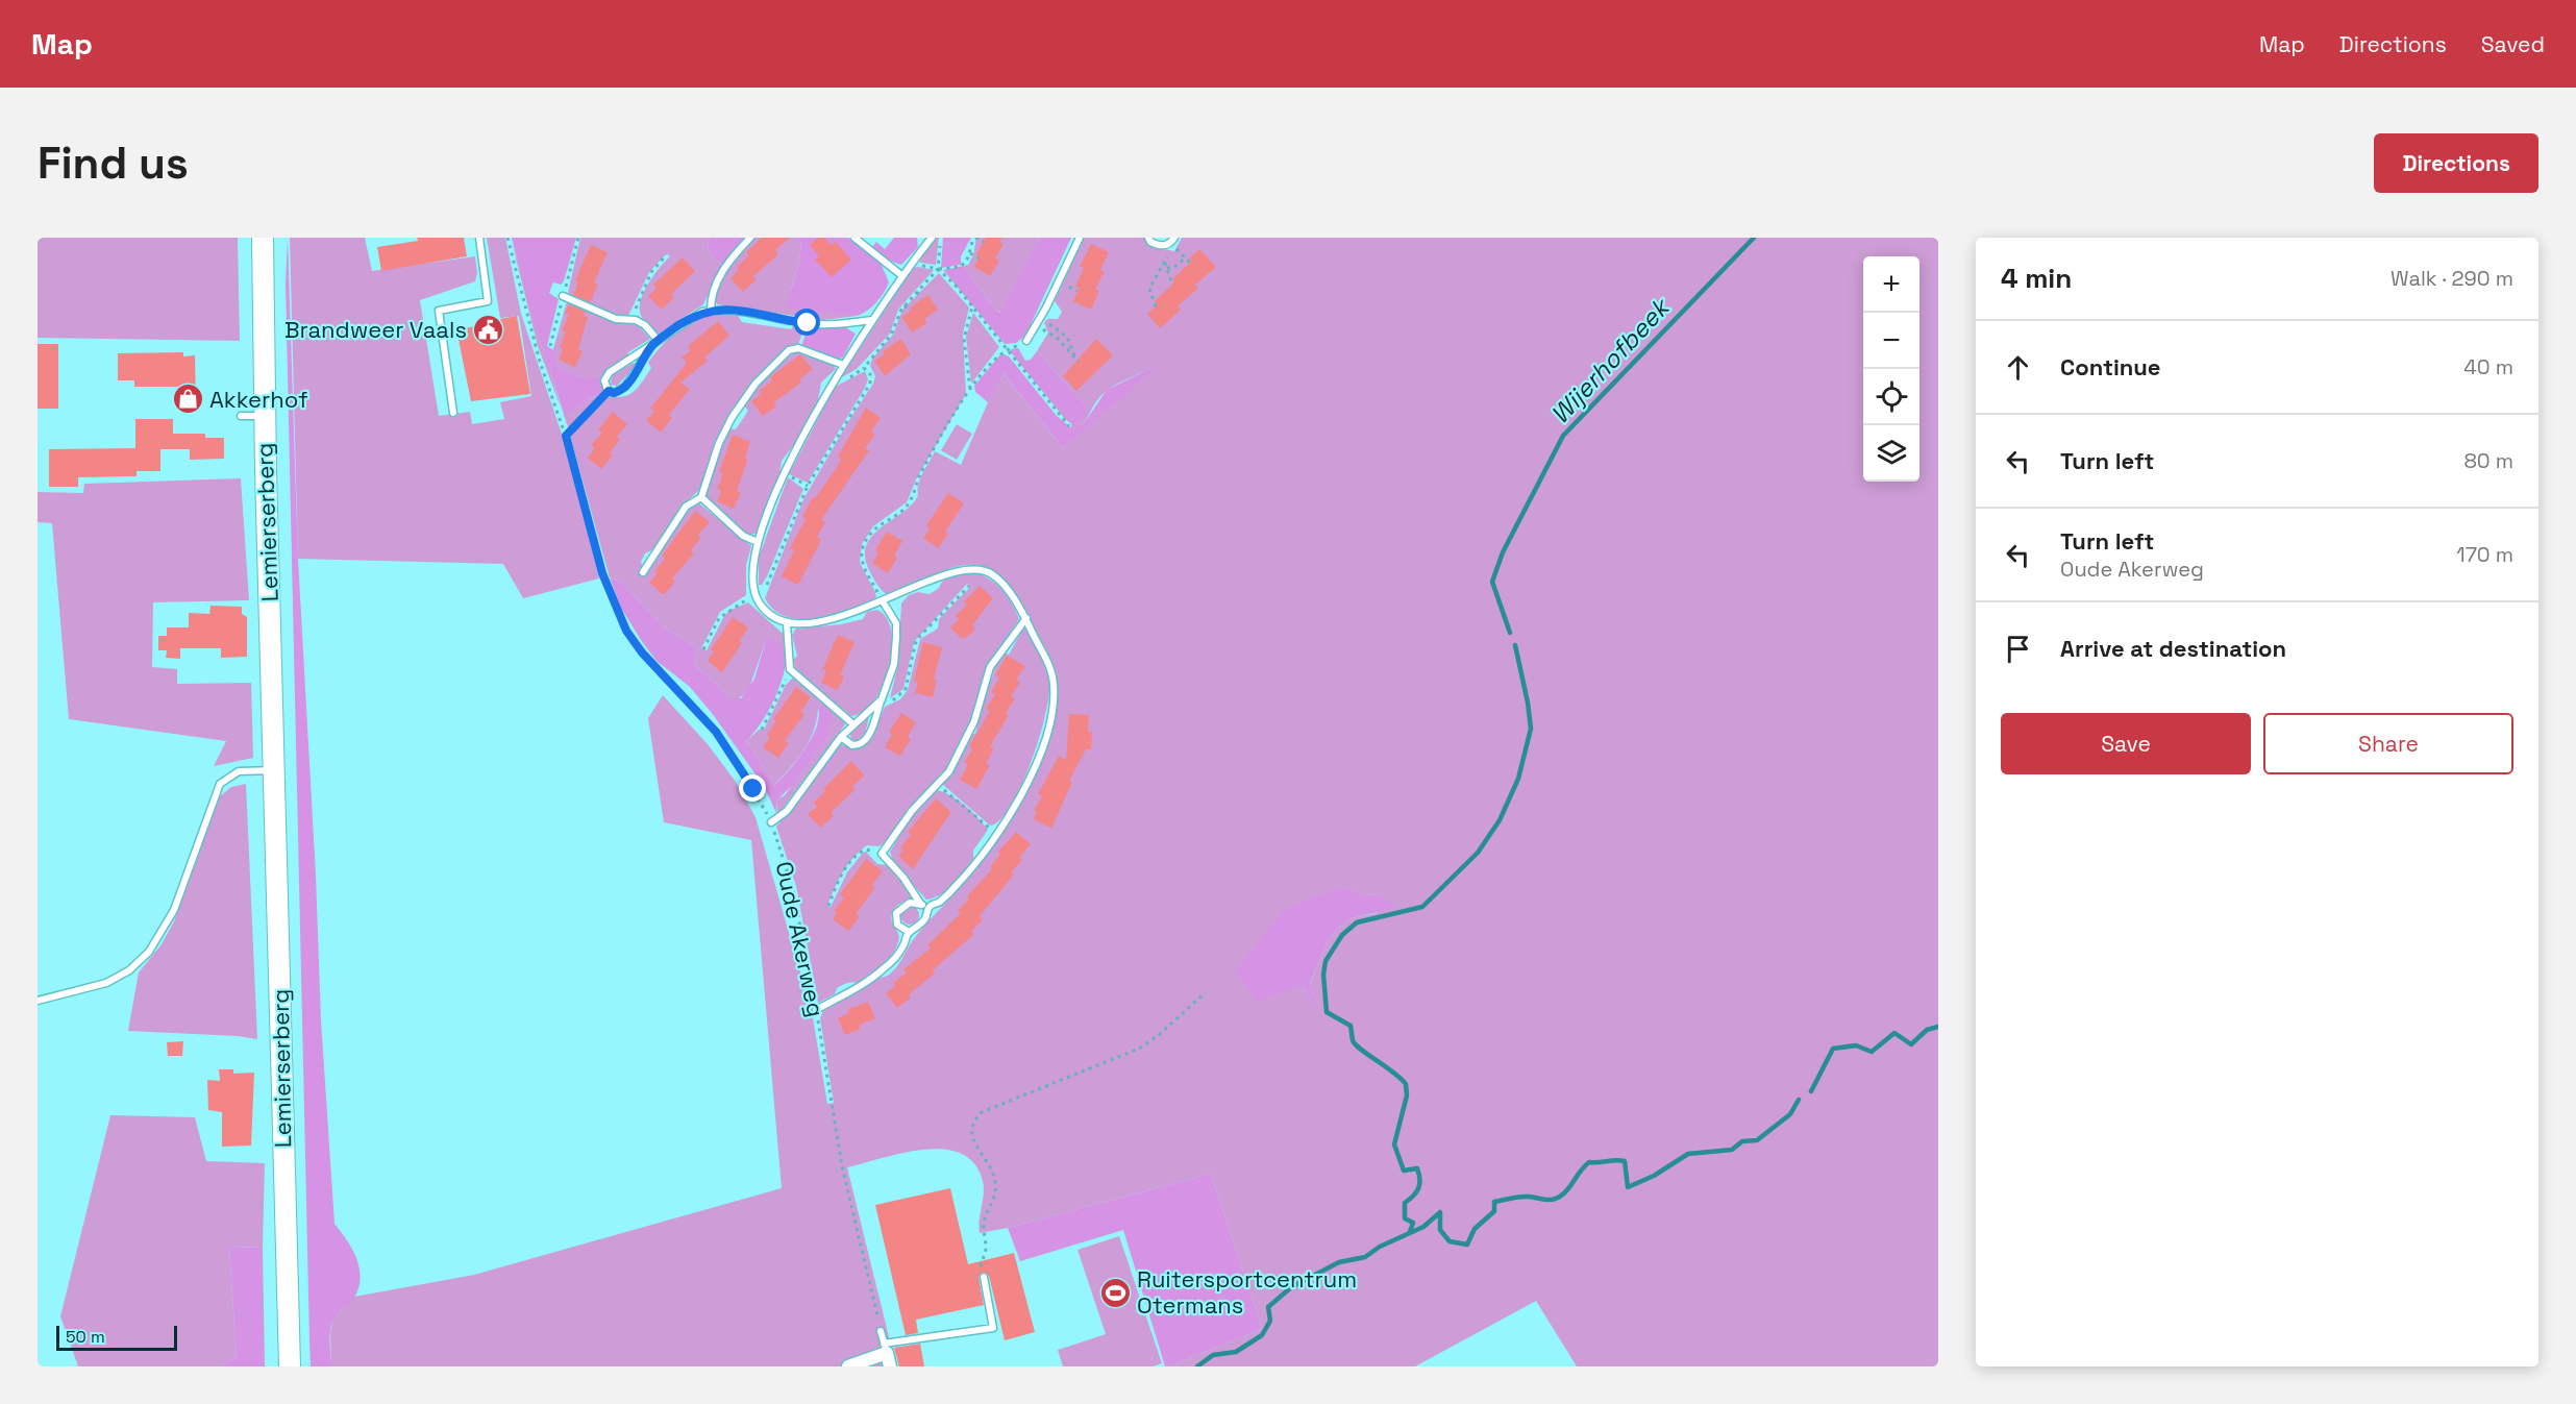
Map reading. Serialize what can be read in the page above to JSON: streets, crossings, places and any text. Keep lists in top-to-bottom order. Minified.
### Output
{"streets":{"main road":["Lemierserberg"],"path":["Oude Akerweg"]},"water":["Wijerhofbeek"],"places":{"public building":["Brandweer Vaals"],"shop":["Akkerhof"],"sports":["Ruitersportcentrum Otermans"]},"scale_bar":"50 m","page":{"header":"Map","nav":["Map","Directions","Saved"],"buttons":["Directions",["Save","Share"]],"title":"Find us","heading":["4 min","Walk · 290 m"],"map_buttons":["+","−"],"list":[["Continue","40 m"],["Turn left","80 m"],["Turn left","Oude Akerweg","170 m"],"Arrive at destination"],"scale":"50 m"}}
